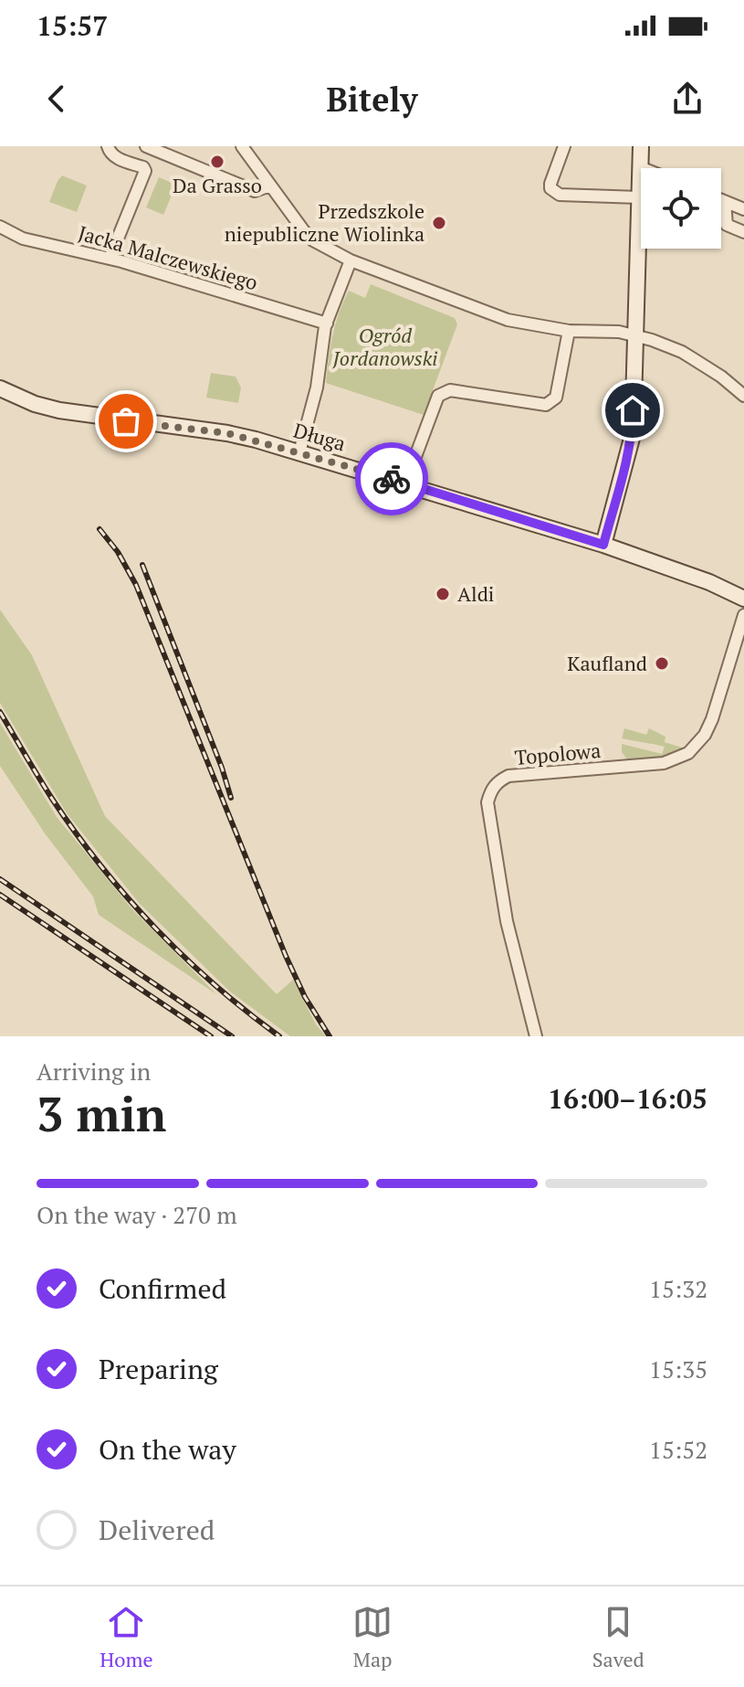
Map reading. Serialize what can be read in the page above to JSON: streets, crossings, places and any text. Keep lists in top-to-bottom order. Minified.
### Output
{"streets":{"street":["Jacka Malczewskiego","Długa","Topolowa"]},"parks":["Ogród Jordanowski"],"places":["Da Grasso","Przedszkole niepubliczne Wiolinka","Aldi","Kaufland"],"page":{"status":"15:57","header":"Bitely","heading":["3 min","Arriving in","16:00–16:05"],"bar":"On the way · 270 m","list":[["Confirmed","15:32"],["Preparing","15:35"],["On the way","15:52"],"Delivered"],"tabs":["Home","Map","Saved"]}}
